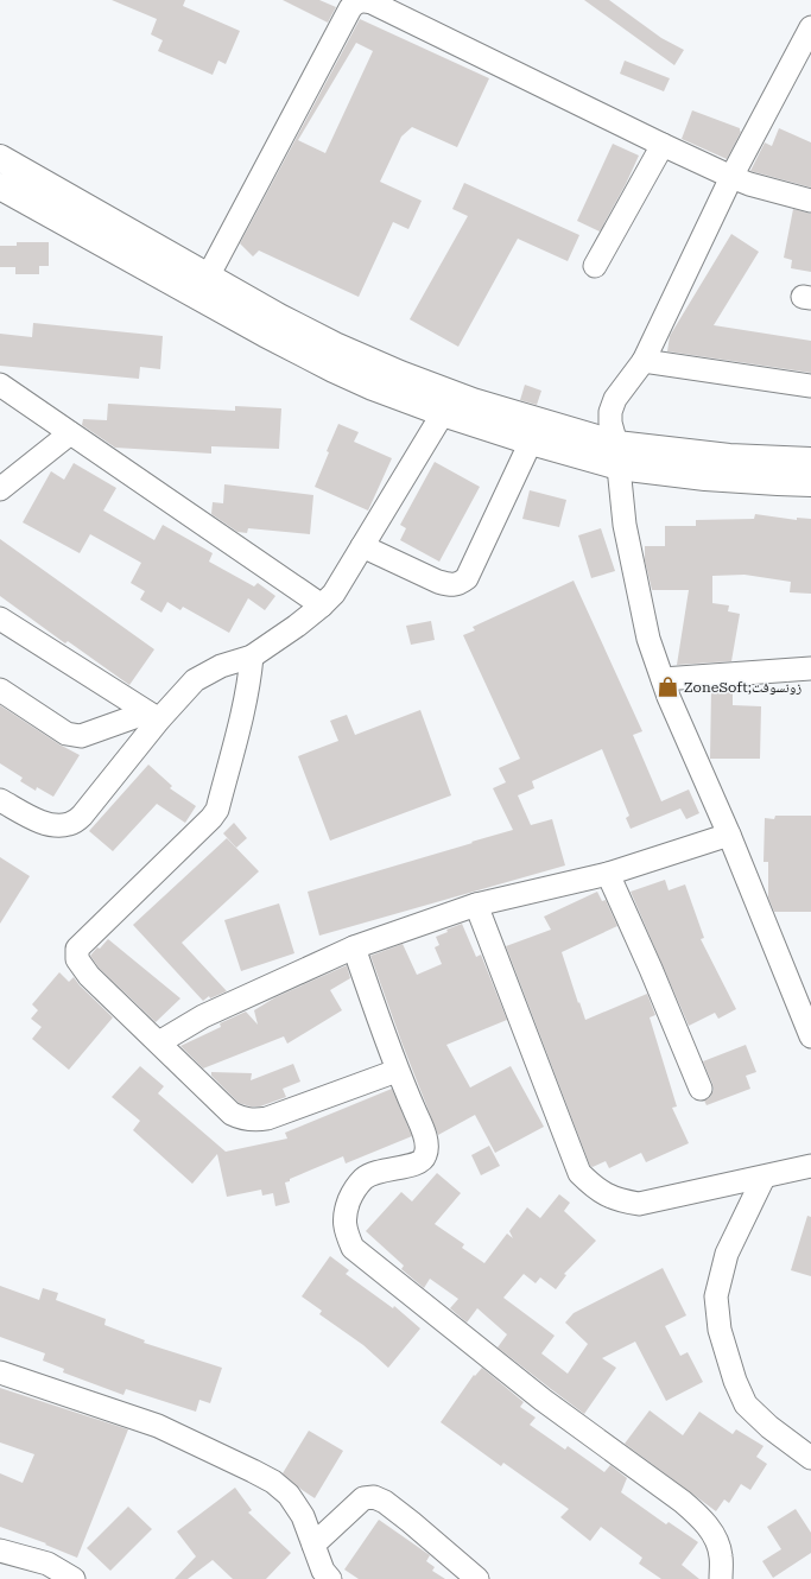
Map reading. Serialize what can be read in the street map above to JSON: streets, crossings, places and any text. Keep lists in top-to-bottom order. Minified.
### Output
{"places":{"shop":["ZoneSoft;زونسوفت"]}}
